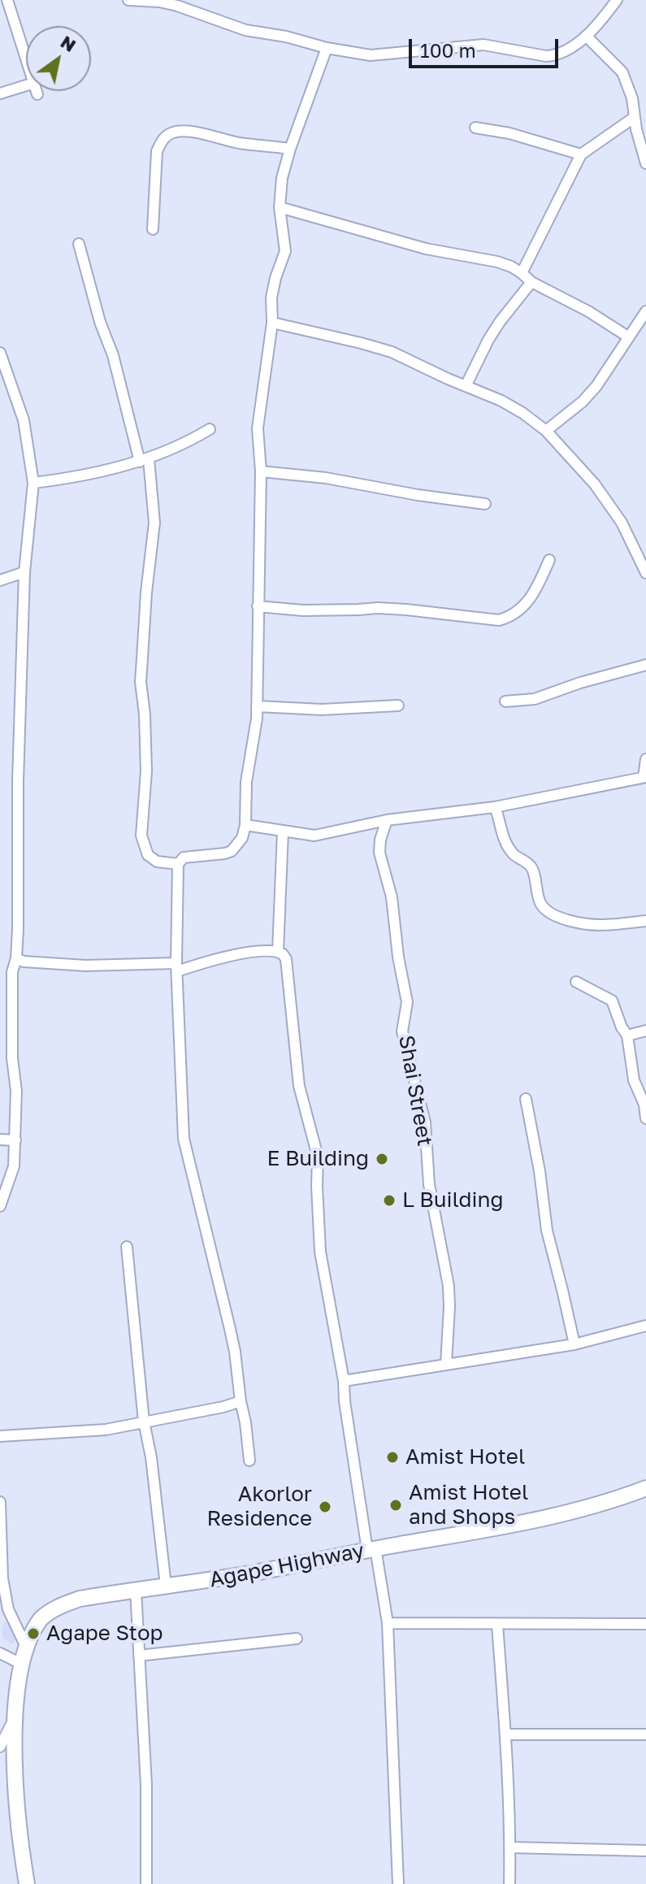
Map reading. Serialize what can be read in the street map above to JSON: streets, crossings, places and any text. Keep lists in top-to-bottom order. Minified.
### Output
{"streets":{"street":["Shai Street","Agape Highway"]},"places":["E Building","L Building","Amist Hotel","Amist Hotel and Shops","Akorlor Residence","Agape Stop"],"scale_bar":"100 m","north":"top right"}
